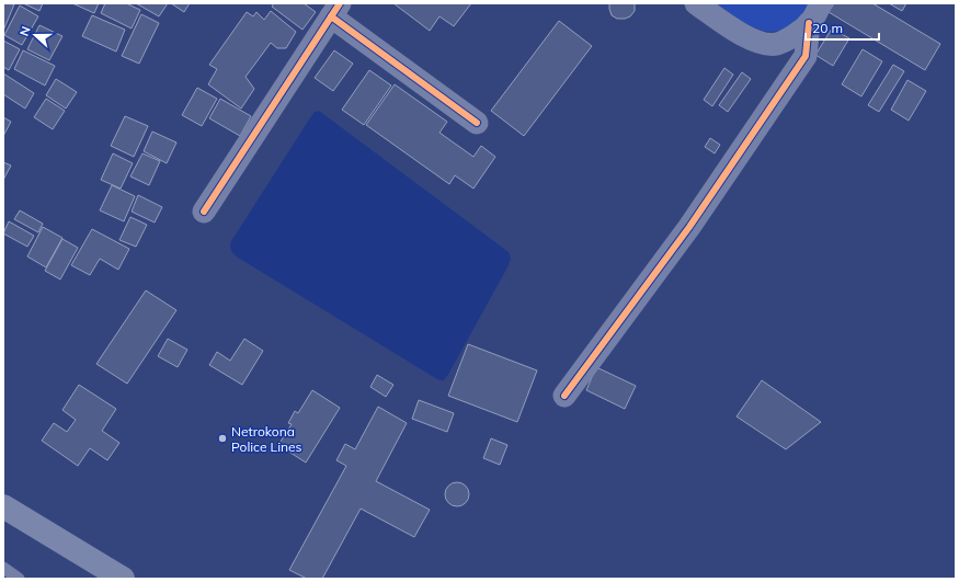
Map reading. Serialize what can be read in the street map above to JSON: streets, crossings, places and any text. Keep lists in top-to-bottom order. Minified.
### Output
{"places":["Netrokona Police Lines"],"scale_bar":"20 m","north":"left"}
